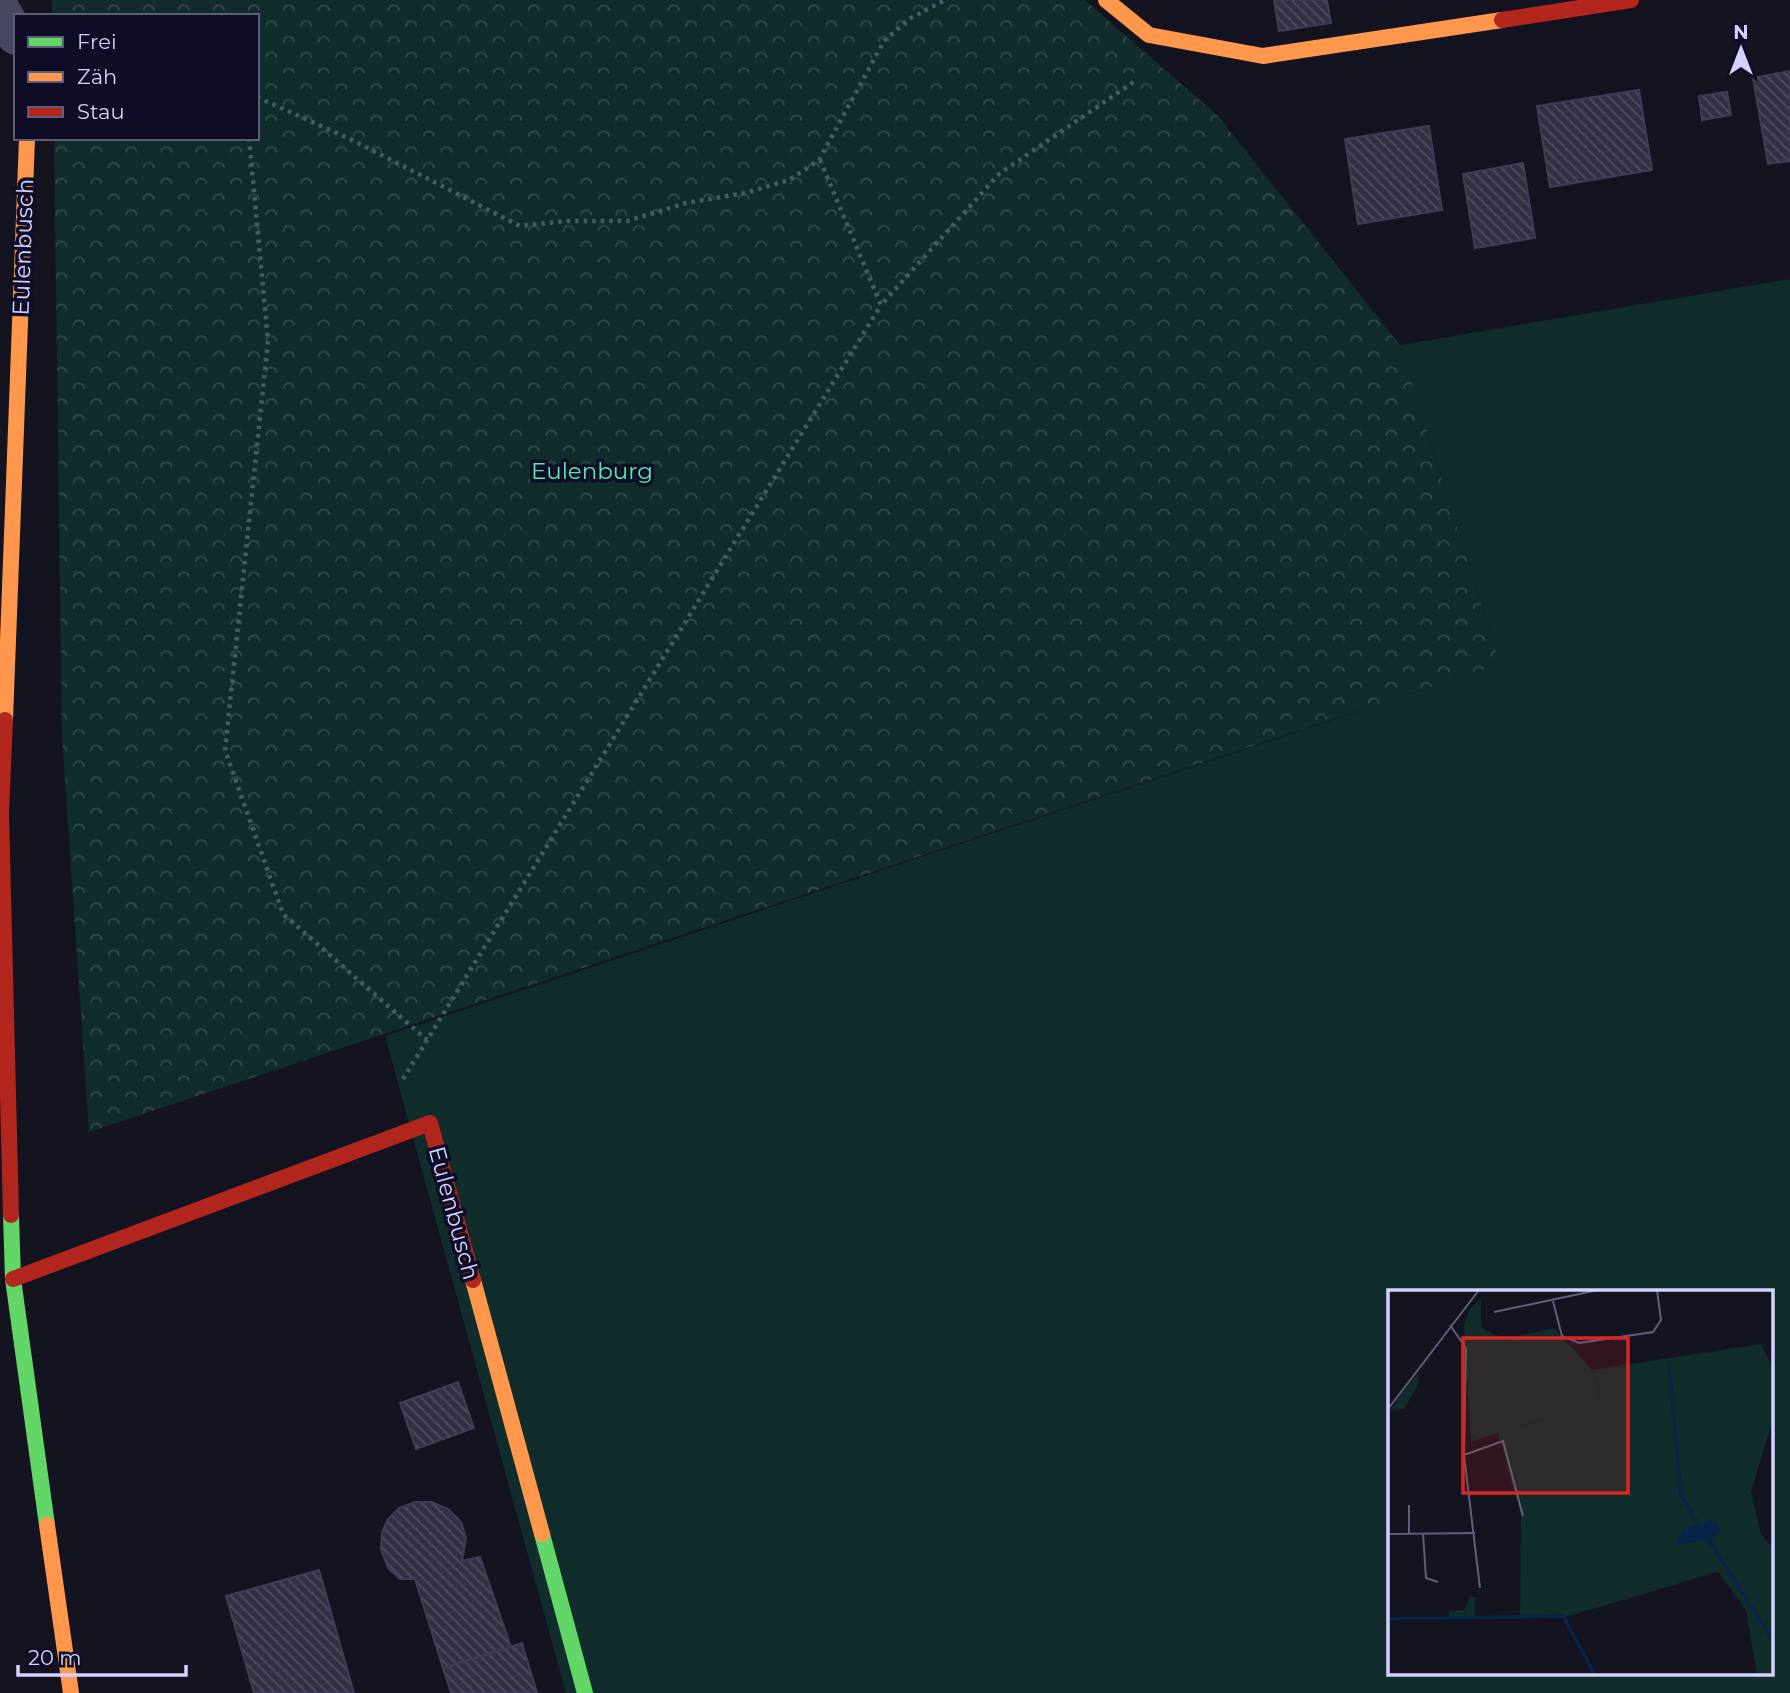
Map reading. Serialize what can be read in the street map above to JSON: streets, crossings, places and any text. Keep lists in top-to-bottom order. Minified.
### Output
{"streets":{"street":["Eulenbusch"]},"parks":["Eulenburg"],"legend":["Frei","Zäh","Stau"],"scale_bar":"20 m","north":"top"}
